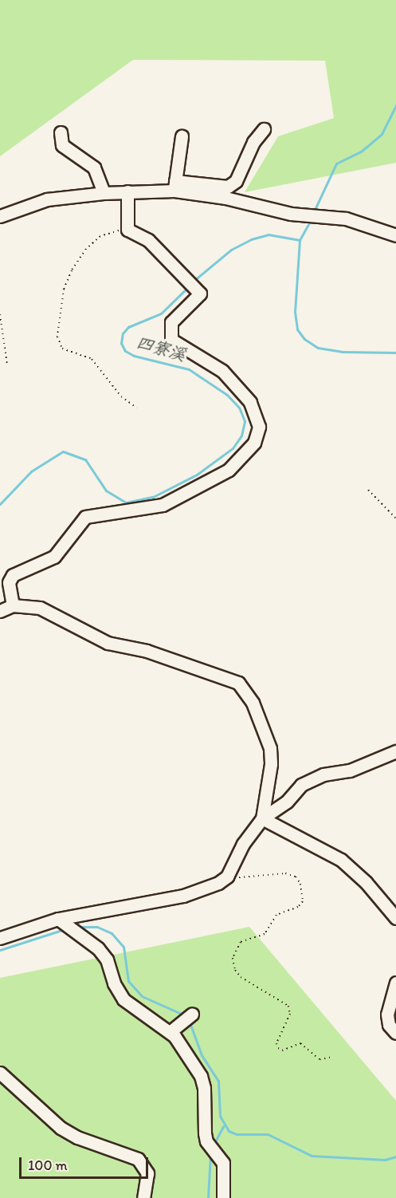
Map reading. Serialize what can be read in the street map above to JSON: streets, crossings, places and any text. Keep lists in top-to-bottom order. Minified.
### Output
{"water":["四寮溪"],"scale_bar":"100 m"}
